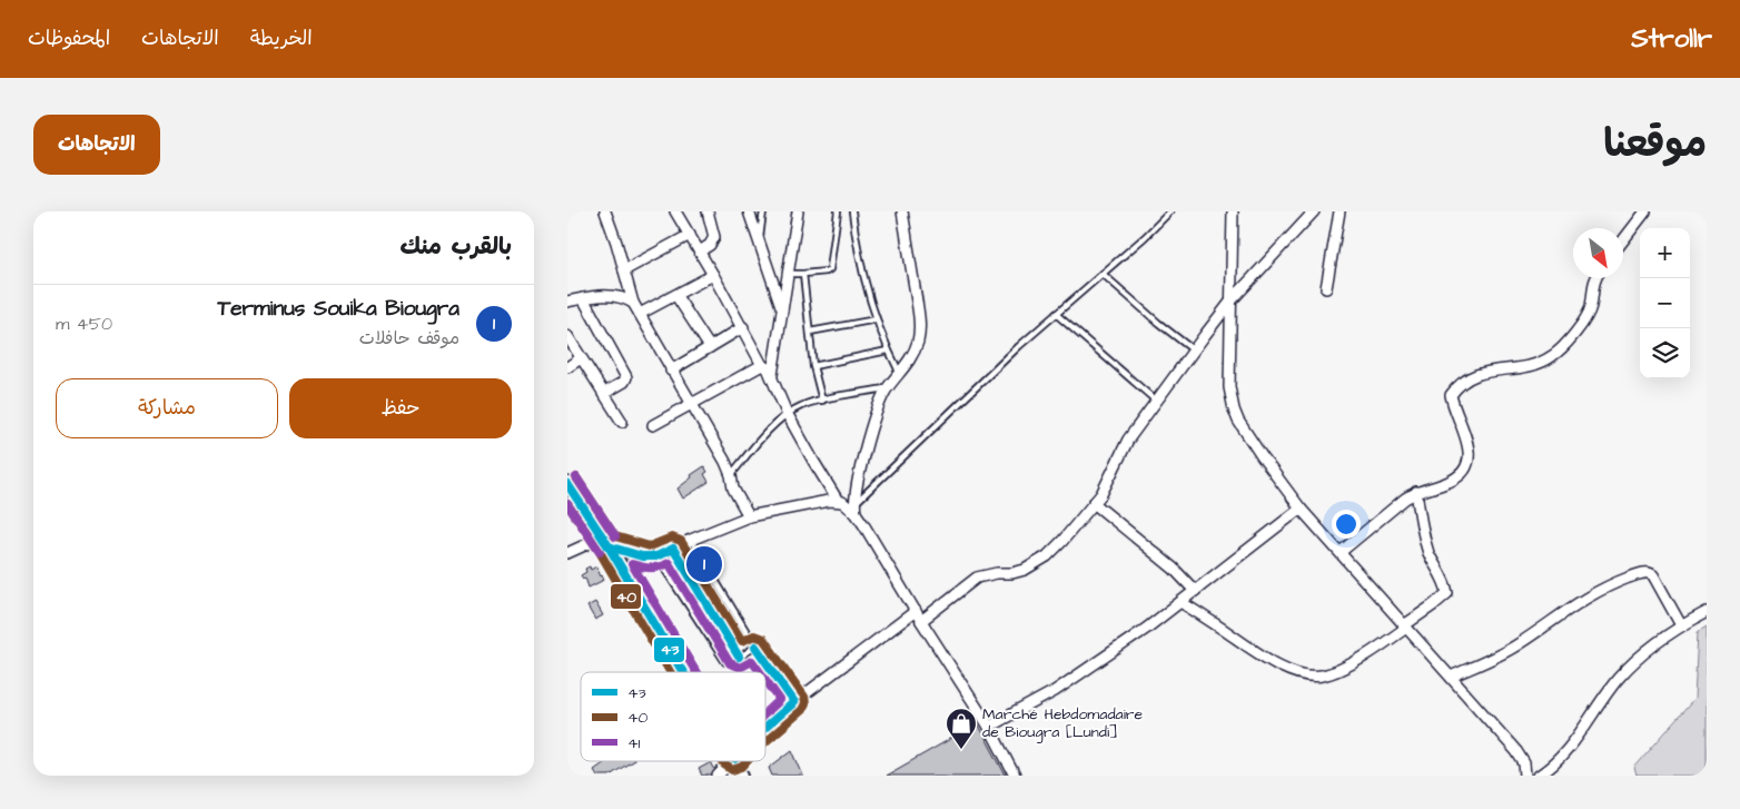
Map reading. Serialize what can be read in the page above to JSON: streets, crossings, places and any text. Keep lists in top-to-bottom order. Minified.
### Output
{"places":{"shop":["Marché Hebdomadaire de Biougra [Lundi]"]},"lines":["transit line 40","transit line 41","transit line 43"],"legend":["43","40","41"],"north":"bottom right","page":{"header":"Strollr","nav":["الخريطة","الاتجاهات","المحفوظات"],"title":"موقعنا","buttons":["الاتجاهات",["حفظ","مشاركة"]],"heading":"بالقرب منك","map_buttons":["+","−"],"list":[{"mark":"1","name":"Terminus Souika Biougra","note":"موقف حافلات","value":"450 m"}],"pins":"1"}}
